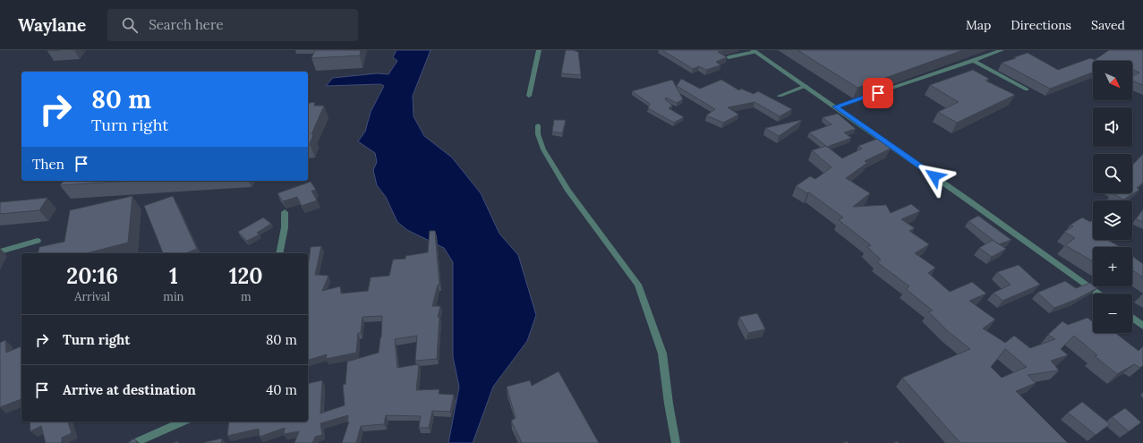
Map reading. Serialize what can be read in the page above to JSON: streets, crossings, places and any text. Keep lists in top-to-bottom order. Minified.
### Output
{"north":"bottom right","page":{"header":"Waylane","search":"Search here","nav":["Map","Directions","Saved"],"map_buttons":["+","−"],"turn":["80 m","Turn right"],"then":"Then","eta":["20:16","Arrival","1","min","120","m"],"list":[{"name":"Turn right","value":"80 m"},{"name":"Arrive at destination","value":"40 m"}]}}
